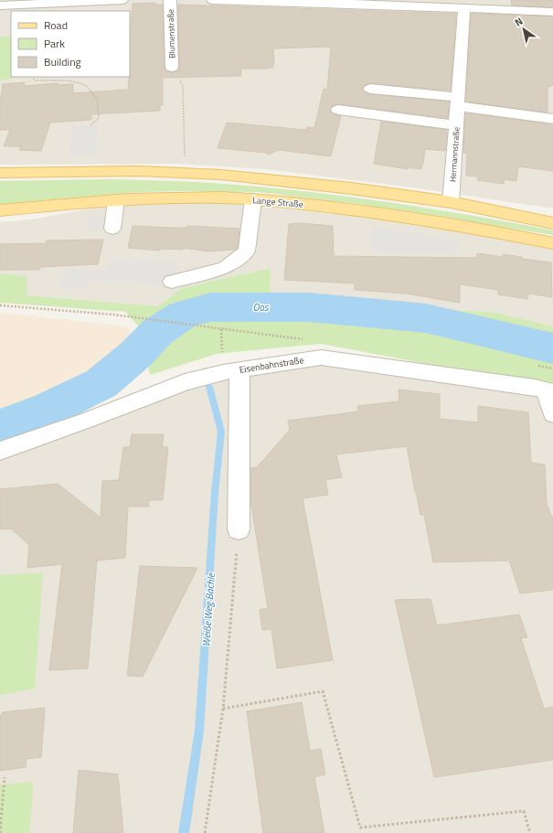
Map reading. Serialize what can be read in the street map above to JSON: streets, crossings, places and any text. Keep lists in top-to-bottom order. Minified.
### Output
{"streets":{"main road":["Lange Straße"],"street":["Blumenstraße","Hermannstraße","Eisenbahnstraße"]},"water":["Oos","Weiße Weg Bächle"],"legend":["Road","Park","Building"],"north":"top left"}
